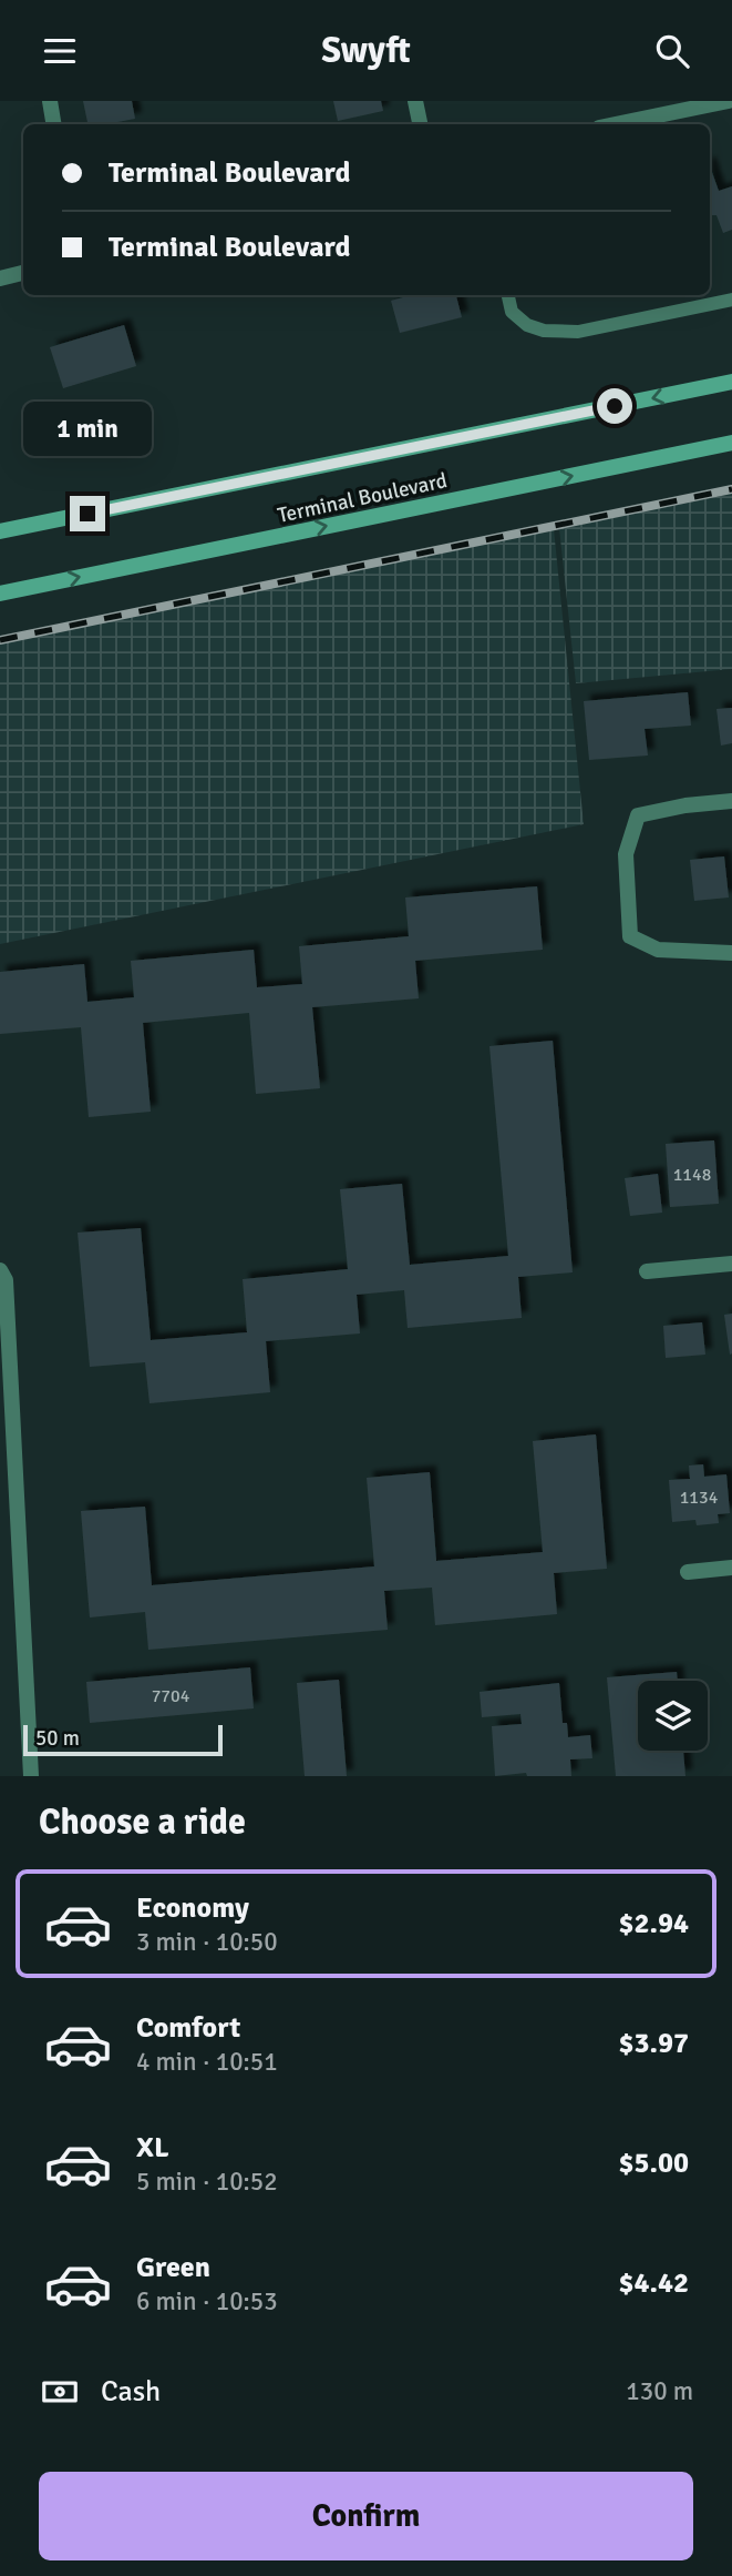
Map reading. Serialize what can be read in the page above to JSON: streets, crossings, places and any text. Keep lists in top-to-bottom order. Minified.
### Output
{"streets":{"main road":["Terminal Boulevard"]},"house_numbers":["1148","1134","7704"],"scale_bar":"50 m","page":{"header":"Swyft","banner":["Terminal Boulevard","Terminal Boulevard"],"bubble":"1 min","scale":"50 m","heading":"Choose a ride","list":[{"name":"Economy","note":"3 min · 10:50","value":"$2.94"},{"name":"Comfort","note":"4 min · 10:51","value":"$3.97"},{"name":"XL","note":"5 min · 10:52","value":"$5.00"},{"name":"Green","note":"6 min · 10:53","value":"$4.42"}],"pay":["Cash","130 m"],"buttons":"Confirm"}}
